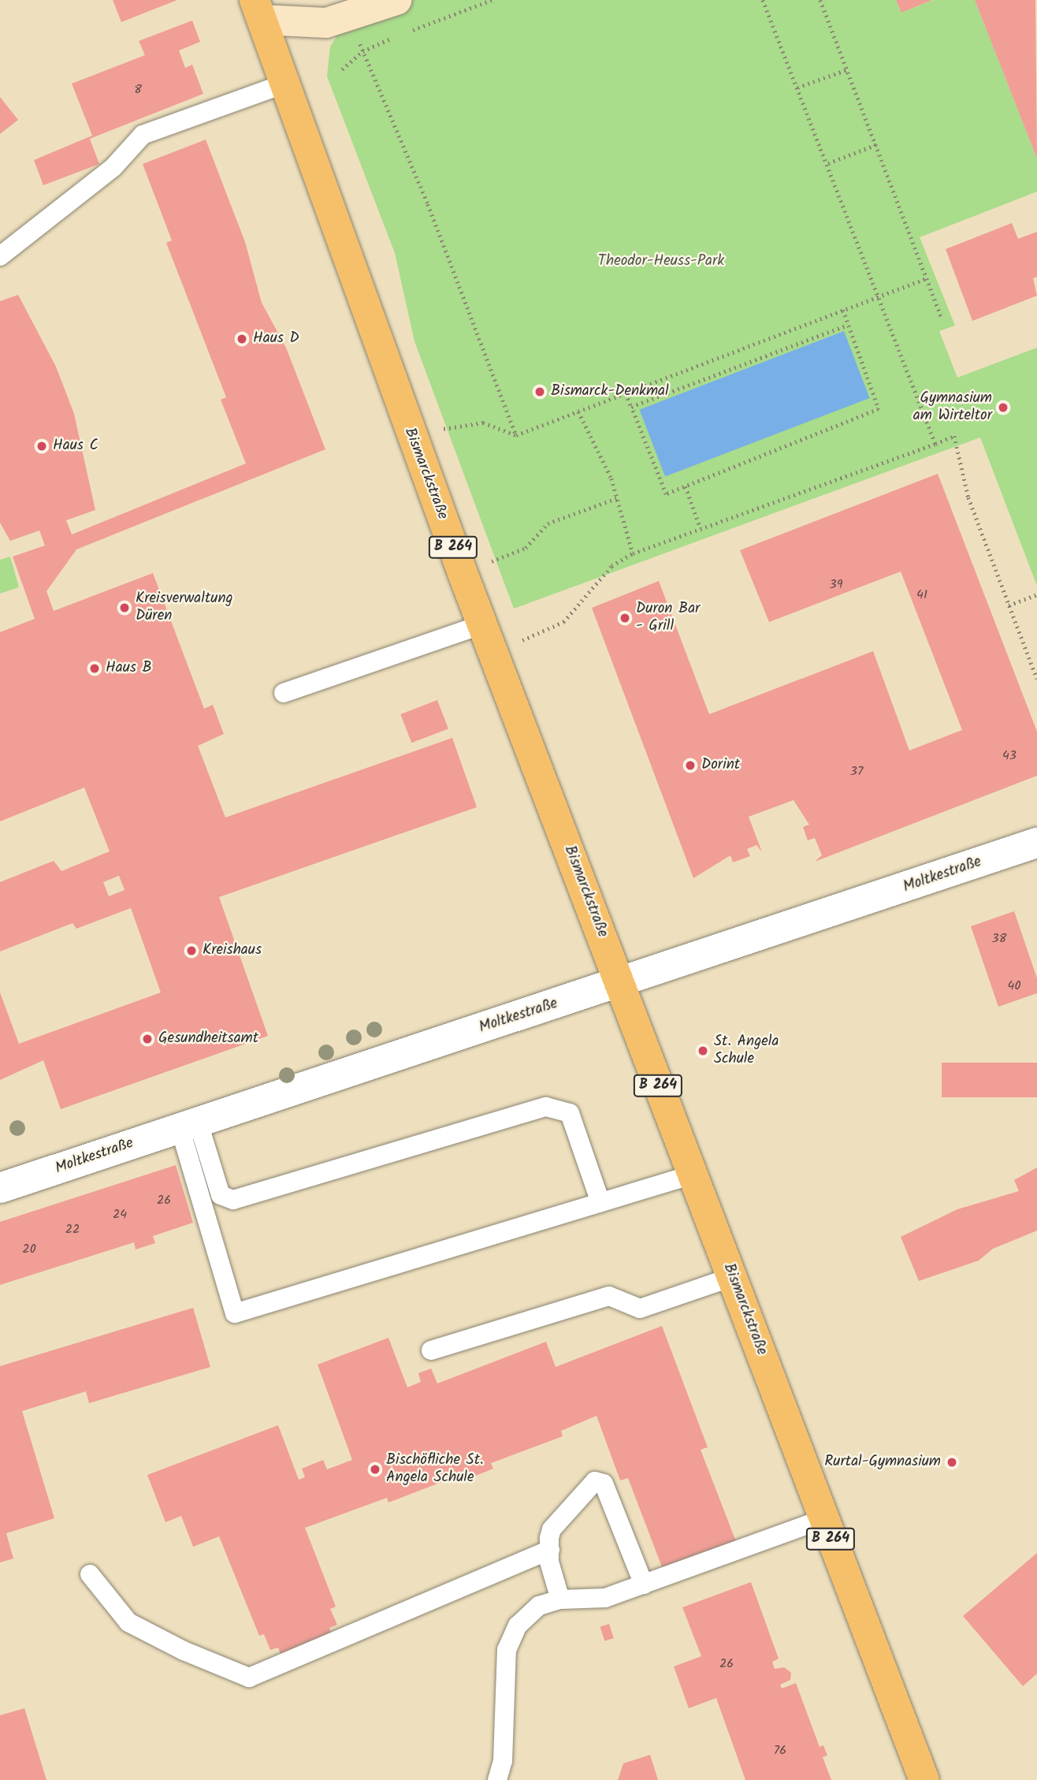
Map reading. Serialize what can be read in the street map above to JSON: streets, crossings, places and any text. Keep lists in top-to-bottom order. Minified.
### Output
{"streets":{"main road":["Bismarckstraße","B 264"],"street":["Moltkestraße"]},"crossings":[["Bismarckstraße","Moltkestraße"]],"parks":["Theodor-Heuss-Park"],"places":["Haus D","Bismarck-Denkmal","Gymnasium am Wirteltor","Haus C","Kreisverwaltung Düren","Duron Bar - Grill","Haus B","Dorint","Kreishaus","Gesundheitsamt","St. Angela Schule","Rurtal-Gymnasium","Bischöfliche St. Angela Schule"],"house_numbers":["8","39","41","43","37","38","40","26","24","22","20","26","76"]}
